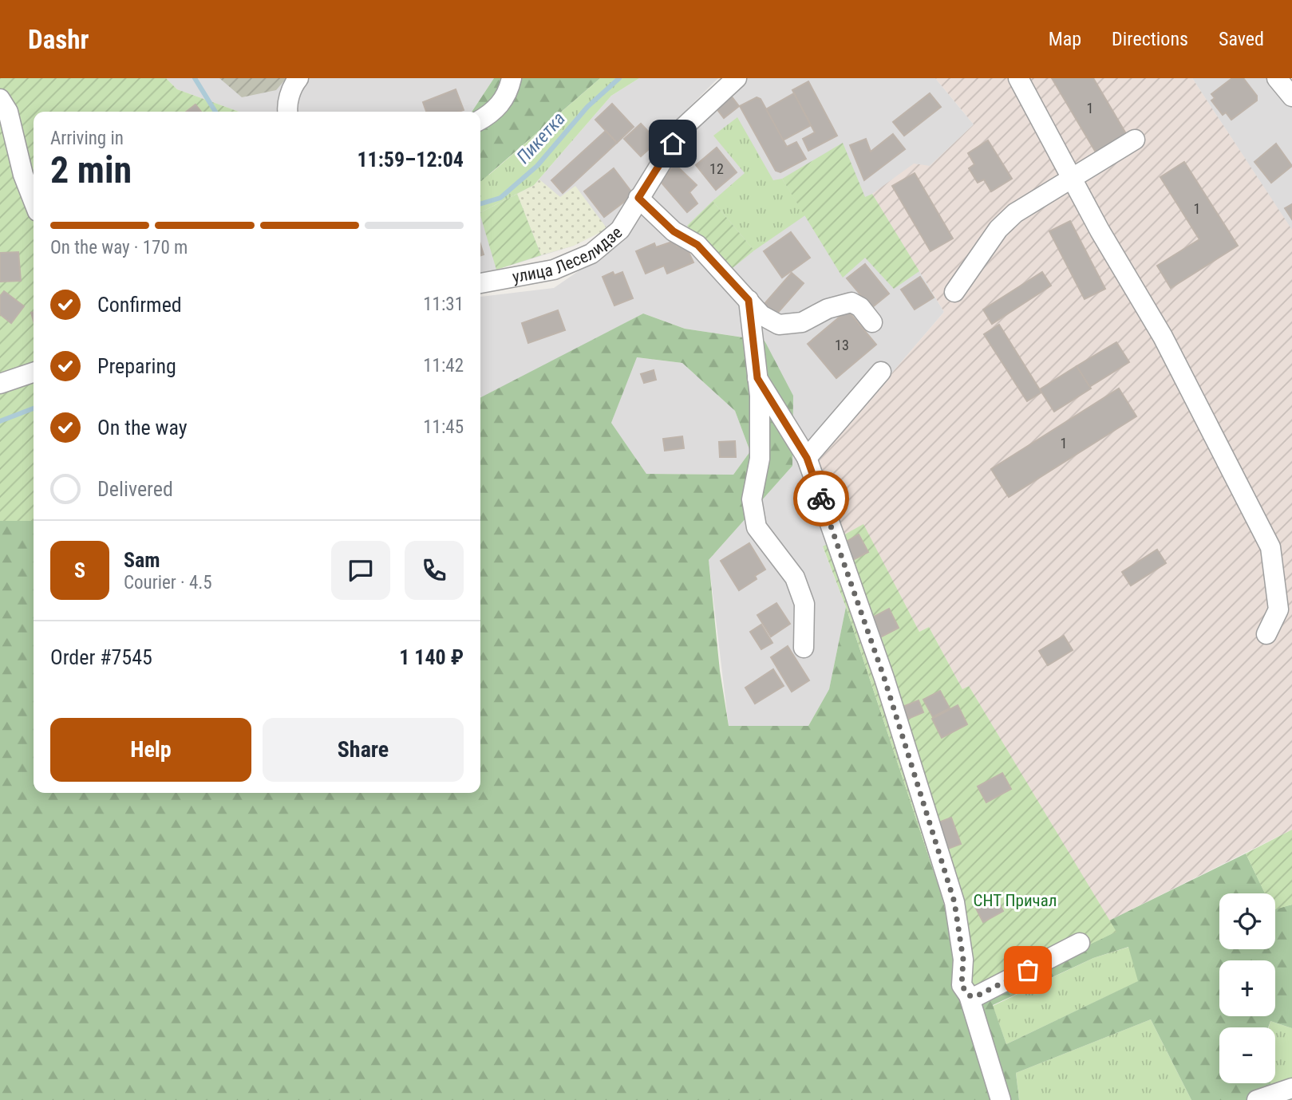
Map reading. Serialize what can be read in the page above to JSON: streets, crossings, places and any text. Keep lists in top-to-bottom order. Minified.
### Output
{"streets":{"street":["улица Леселидзе"]},"water":["Пикетка"],"parks":["СНТ Причал"],"house_numbers":["1","12","1","13","1"],"page":{"header":"Dashr","nav":["Map","Directions","Saved"],"heading":["2 min","Arriving in","11:59–12:04"],"panel":["Sam","Courier · 4.5","Order #7545","1 140 ₽"],"bar":"On the way · 170 m","list":[["Confirmed","11:31"],["Preparing","11:42"],["On the way","11:45"],"Delivered"],"round":"S","buttons":["Help","Share"],"map_buttons":["+","−"]}}
